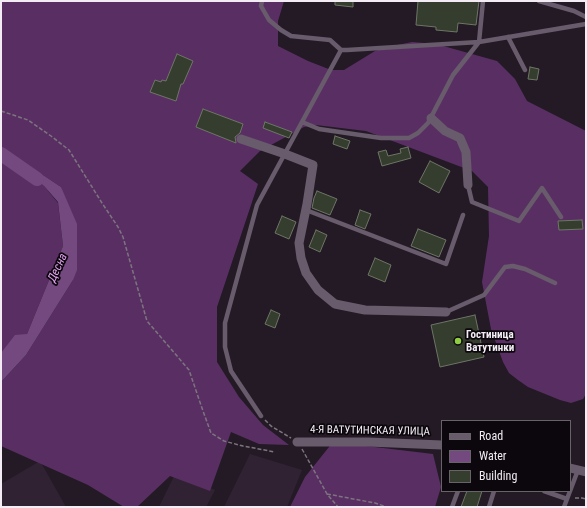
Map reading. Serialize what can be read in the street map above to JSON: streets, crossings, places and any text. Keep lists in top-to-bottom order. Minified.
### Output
{"streets":{"street":["4-Я ВАТУТИНСКАЯ УЛИЦА"]},"water":["Десна"],"places":["Гостиница Ватутинки"],"legend":["Road","Water","Building"]}
